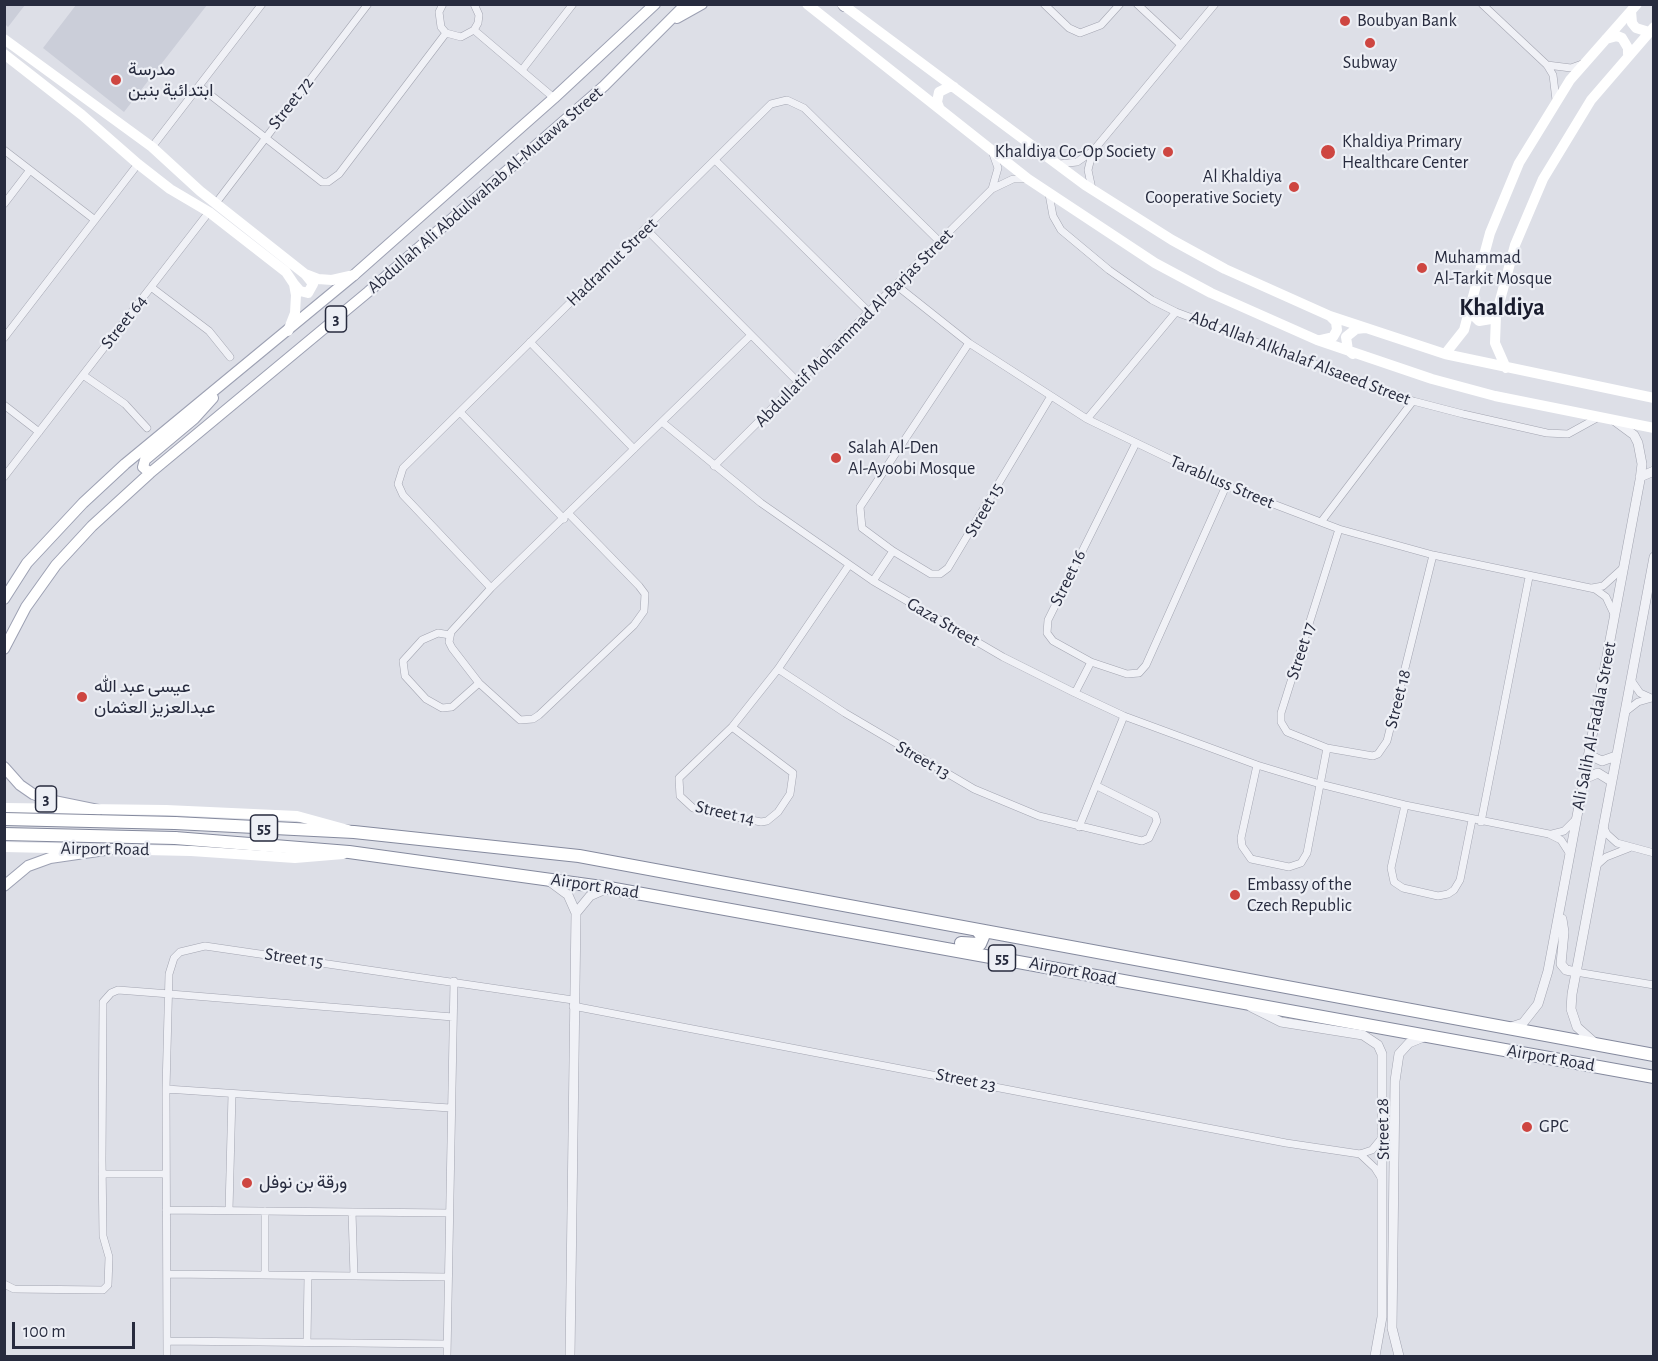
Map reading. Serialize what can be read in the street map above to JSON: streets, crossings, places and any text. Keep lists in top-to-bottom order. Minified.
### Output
{"streets":{"highway":["55","Airport Road"],"main road":["Abdullah Ali Abdulwahab Al-Mutawa Street","3","Abd Allah Alkhalaf Alsaeed Street"],"street":["Street 72","Hadramut Street","Street 64","Abdullatif Mohammad Al-Barjas Street","Tarabluss Street","Street 15","Street 16","Gaza Street","Street 17","Street 18","Ali Salih Al-Fadala Street","Street 13","Street 14","Street 23","Street 28"]},"crossings":[["Hadramut Street","Abdullatif Mohammad Al-Barjas Street"],["3","Airport Road"],["Abdullatif Mohammad Al-Barjas Street","Abd Allah Alkhalaf Alsaeed Street"],["Abdullatif Mohammad Al-Barjas Street","Tarabluss Street"],["Abdullatif Mohammad Al-Barjas Street","Gaza Street"],["Abd Allah Alkhalaf Alsaeed Street","Ali Salih Al-Fadala Street"],["Tarabluss Street","Street 15"],["Tarabluss Street","Street 16"],["Tarabluss Street","Street 17"],["Tarabluss Street","Street 18"],["Street 15","Street 23"],["Gaza Street","Street 14"],["Street 17","Street 18"],["Ali Salih Al-Fadala Street","Airport Road"],["Street 13","Street 14"],["Airport Road","Street 28"]],"districts":["Khaldiya"],"places":["Boubyan Bank","Subway","مدرسة ابتدائية بنين","Khaldiya Co-Op Society","Khaldiya Primary Healthcare Center","Al Khaldiya Cooperative Society","Muhammad Al-Tarkit Mosque","Salah Al-Den Al-Ayoobi Mosque","عيسى عبد الله عبدالعزيز العثمان","Embassy of the Czech Republic","GPC","ورقة بن نوفل"],"scale_bar":"100 m"}
